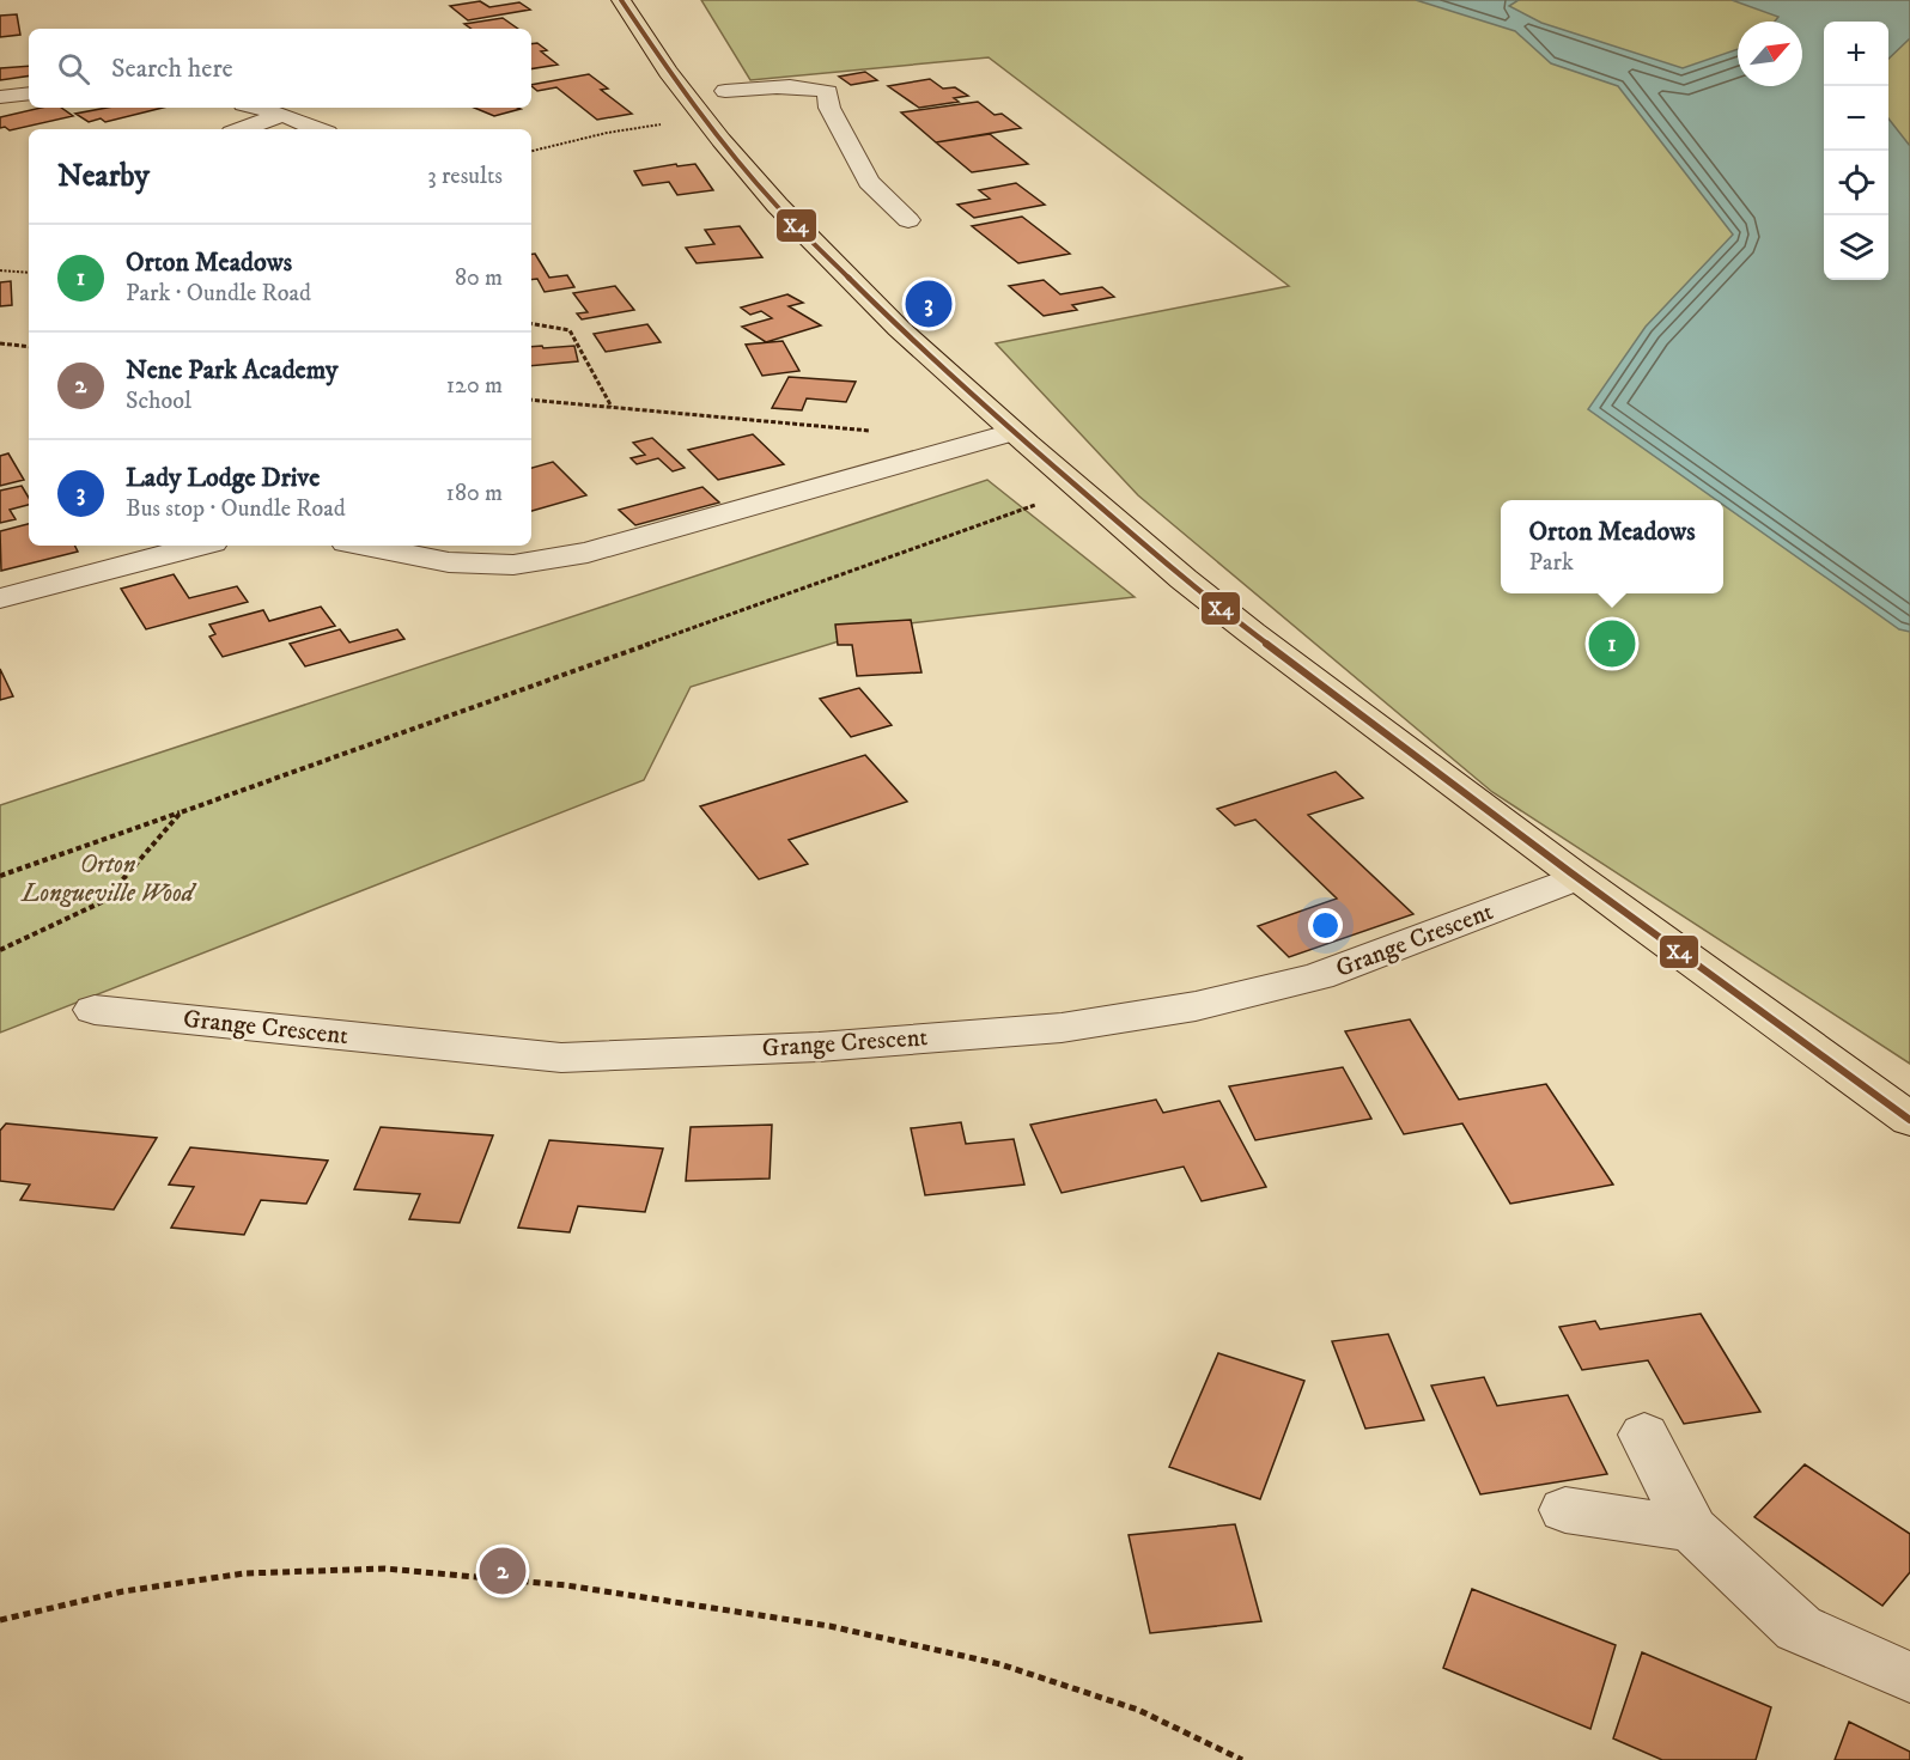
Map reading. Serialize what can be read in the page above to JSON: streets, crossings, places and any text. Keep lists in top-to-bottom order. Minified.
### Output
{"streets":{"street":["Grange Crescent"]},"parks":["Orton Longueville Wood"],"lines":["transit line X4"],"north":"top right","page":{"map_buttons":["+","−"],"search":"Search here","heading":["Nearby","3 results"],"list":[{"mark":"1","name":"Orton Meadows","note":"Park · Oundle Road","value":"80 m"},{"mark":"2","name":"Nene Park Academy","note":"School","value":"120 m"},{"mark":"3","name":"Lady Lodge Drive","note":"Bus stop · Oundle Road","value":"180 m"}],"pins":["3","1","2"],"popup":["Orton Meadows","Park"]}}
